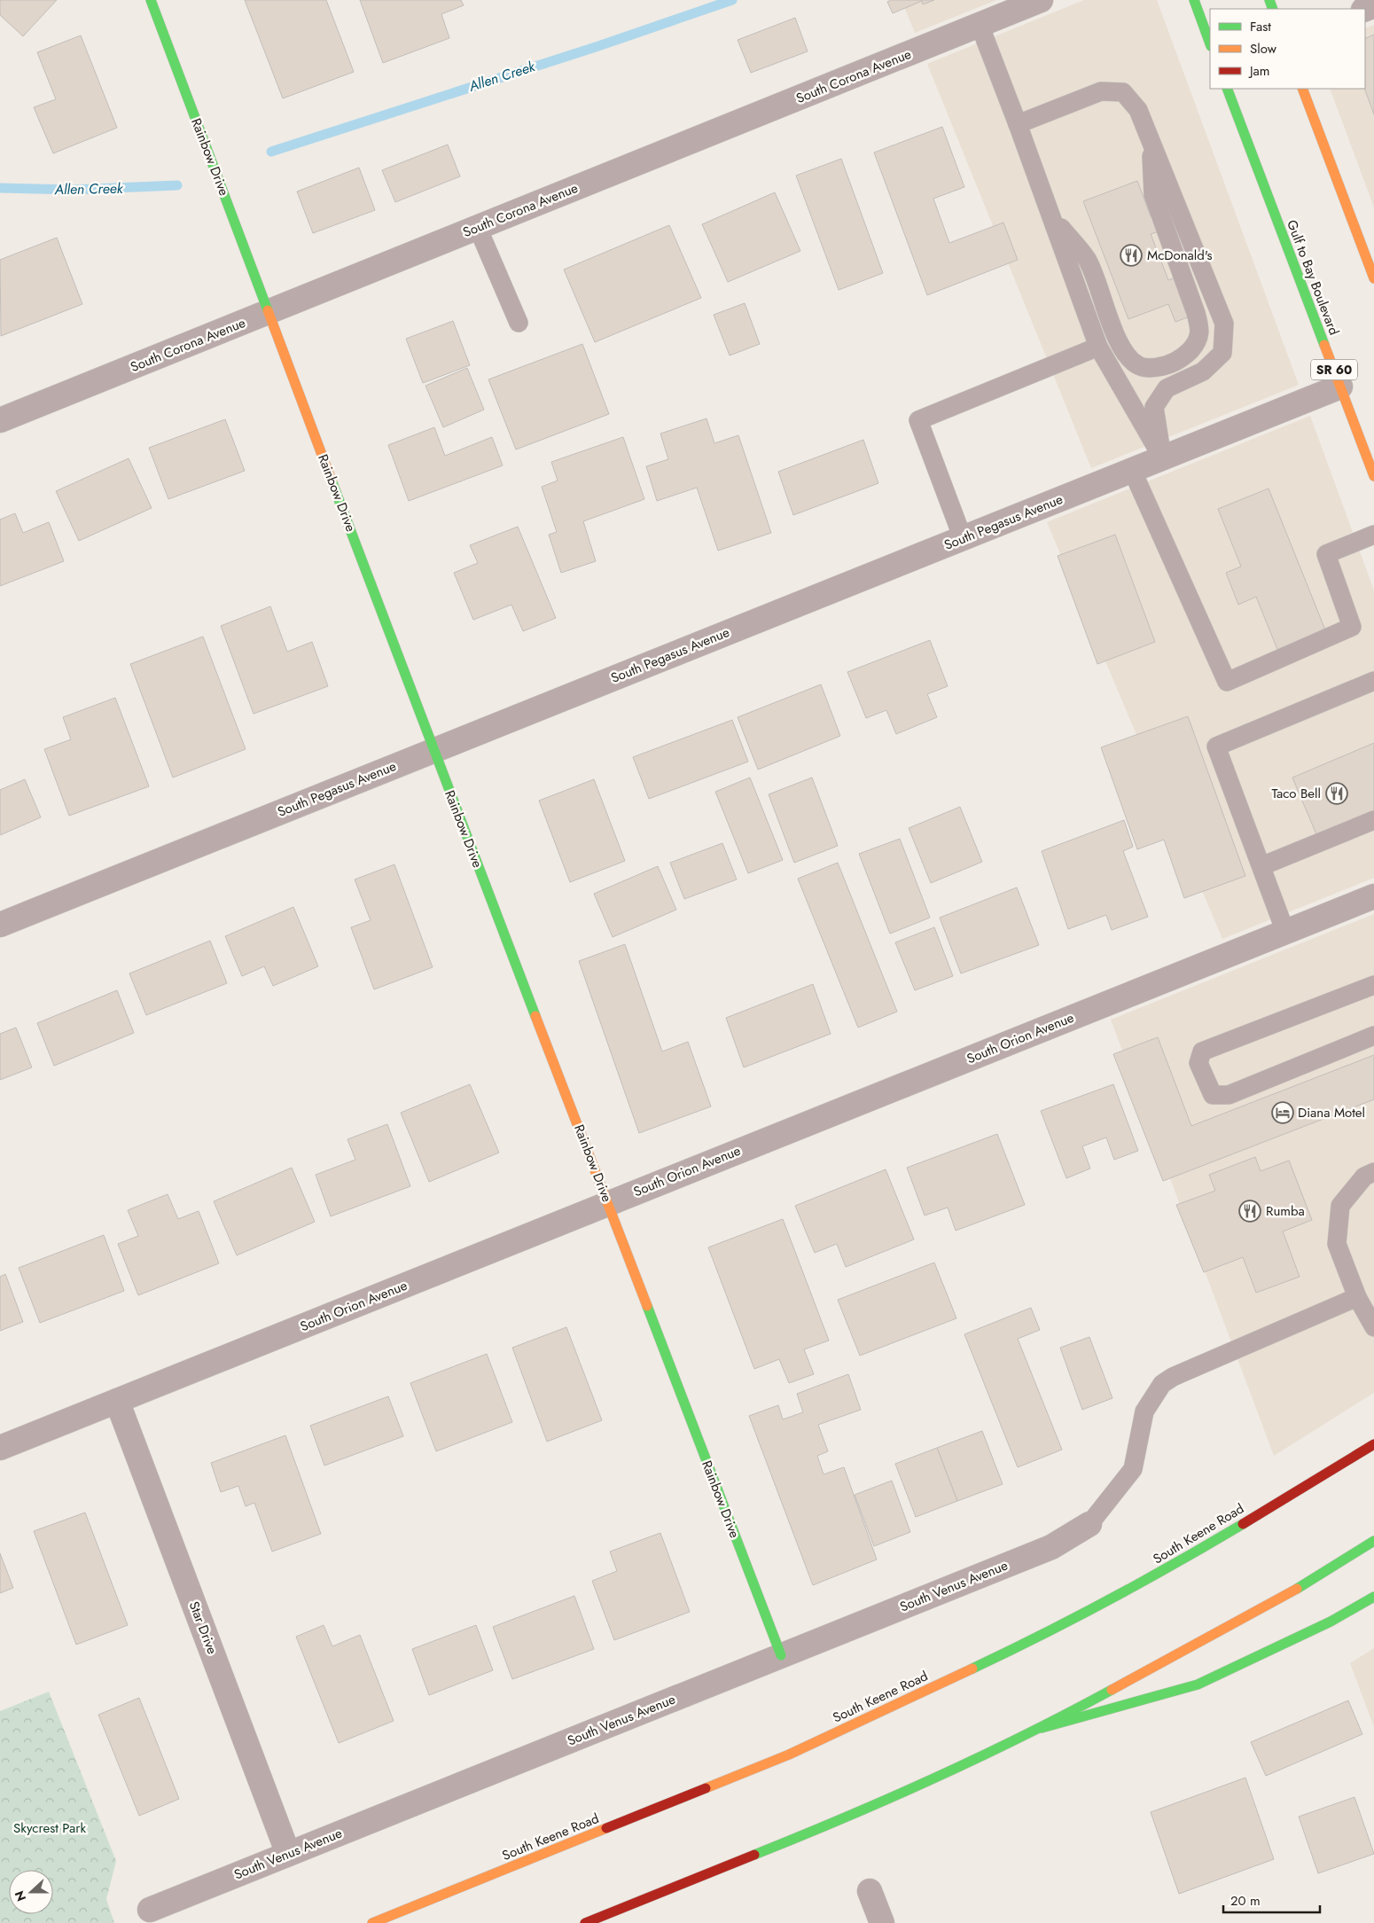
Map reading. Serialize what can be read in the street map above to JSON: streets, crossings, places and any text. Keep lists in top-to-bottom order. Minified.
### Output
{"streets":{"main road":["Rainbow Drive","Gulf to Bay Boulevard","SR 60","South Keene Road"],"street":["South Corona Avenue","South Pegasus Avenue","South Orion Avenue","South Venus Avenue","Star Drive"]},"crossings":[["South Corona Avenue","Rainbow Drive"],["Rainbow Drive","South Pegasus Avenue"],["Rainbow Drive","South Orion Avenue"],["Rainbow Drive","South Venus Avenue"],["Gulf to Bay Boulevard","South Pegasus Avenue"],["South Orion Avenue","Star Drive"],["South Venus Avenue","Star Drive"]],"water":["Allen Creek"],"parks":["Skycrest Park"],"places":{"restaurant":["McDonald's","Taco Bell","Rumba"],"hotel":["Diana Motel"]},"legend":["Fast","Slow","Jam"],"scale_bar":"20 m","north":"left"}
